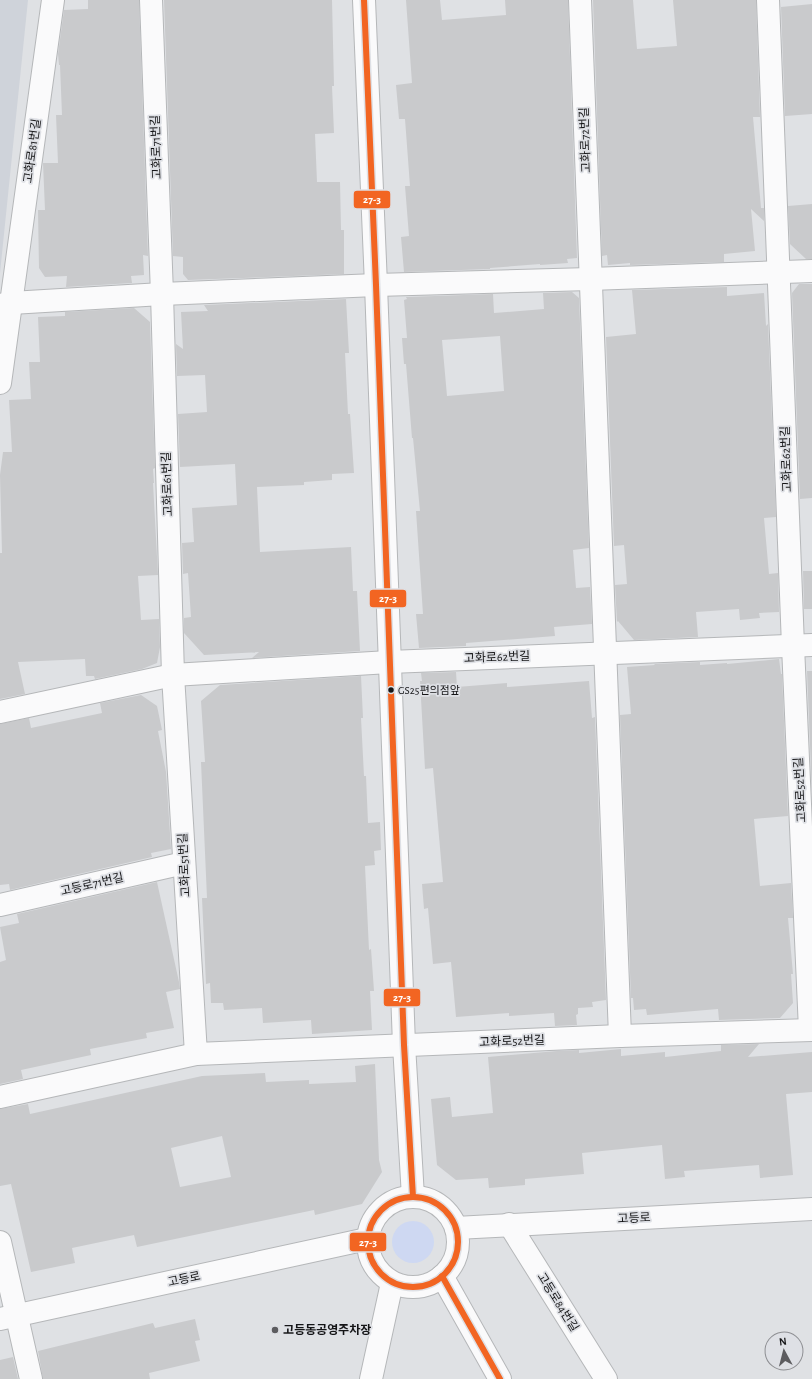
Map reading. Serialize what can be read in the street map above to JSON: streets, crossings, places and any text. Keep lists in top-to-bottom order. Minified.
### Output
{"streets":{"street":["고화로72번길","고화로71번길","고화로81번길","고화로62번길","고화로61번길","고화로52번길","고화로51번길","고등로71번길","고등로","고등로84번길"]},"crossings":[["고화로71번길","고화로61번길"],["고화로62번길","고화로52번길"],["고화로61번길","고화로51번길"],["고화로51번길","고등로71번길"],["고등로","고등로84번길"]],"places":["GS25편의점앞","고등동공영주차장"],"lines":["transit line 27-3"],"north":"top"}
